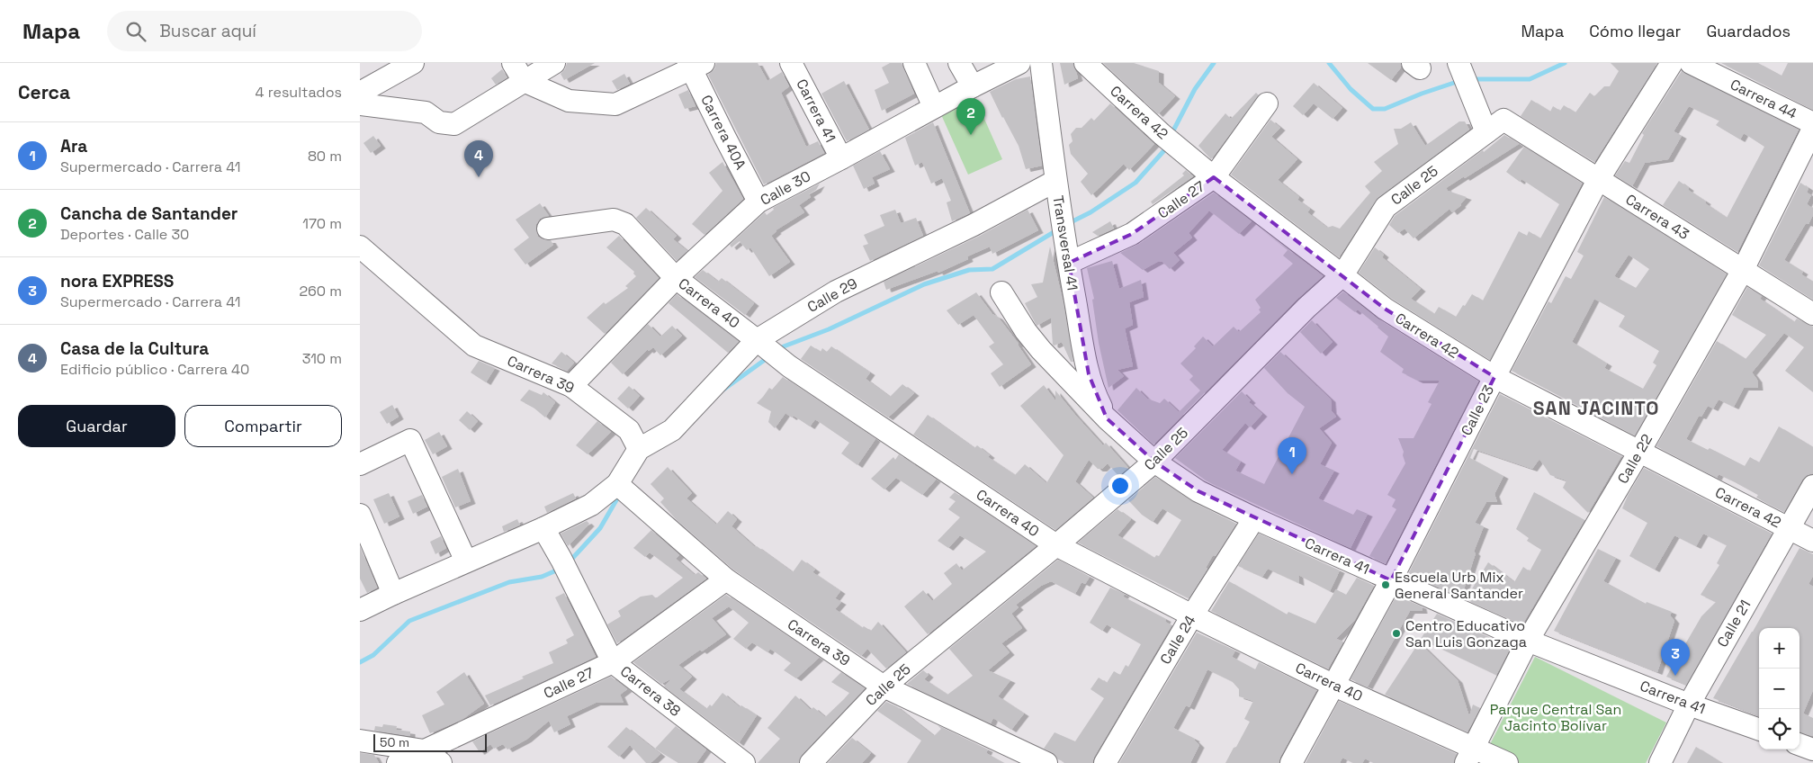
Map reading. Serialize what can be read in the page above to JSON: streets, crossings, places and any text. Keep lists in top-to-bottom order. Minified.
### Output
{"streets":{"street":["Carrera 44","Carrera 41","Carrera 42","Carrera 40A","Calle 25","Calle 30","Calle 27","Carrera 43","Transversal 41","Calle 29","Carrera 40","Carrera 39","Calle 23","Calle 22","Calle 21","Calle 24","Carrera 38"]},"crossings":[["Carrera 41","Calle 25"],["Carrera 41","Calle 30"],["Carrera 41","Transversal 41"],["Carrera 41","Calle 23"],["Carrera 41","Calle 22"],["Carrera 41","Calle 21"],["Carrera 41","Calle 24"],["Carrera 42","Calle 25"],["Carrera 42","Calle 27"],["Carrera 42","Calle 23"],["Carrera 42","Calle 22"],["Carrera 42","Calle 21"],["Carrera 40A","Calle 30"],["Calle 25","Carrera 43"],["Calle 25","Carrera 40"],["Calle 25","Carrera 39"],["Calle 30","Carrera 40"],["Calle 30","Carrera 39"],["Calle 27","Transversal 41"],["Calle 27","Carrera 39"],["Calle 27","Carrera 38"],["Carrera 43","Calle 23"],["Carrera 43","Calle 22"],["Transversal 41","Calle 29"],["Calle 29","Carrera 40"],["Calle 29","Carrera 39"],["Carrera 40","Calle 23"],["Carrera 40","Calle 22"],["Carrera 40","Calle 24"]],"districts":["SAN JACINTO"],"parks":["Parque Central San Jacinto Bolívar"],"places":["Escuela Urb Mix General Santander","Centro Educativo San Luis Gonzaga"],"scale_bar":"50 m","page":{"header":"Mapa","search":"Buscar aquí","nav":["Mapa","Cómo llegar","Guardados"],"heading":["Cerca","4 resultados"],"pins":["2","4","1","3"],"list":[{"mark":"1","name":"Ara","note":"Supermercado · Carrera 41","value":"80 m"},{"mark":"2","name":"Cancha de Santander","note":"Deportes · Calle 30","value":"170 m"},{"mark":"3","name":"nora EXPRESS","note":"Supermercado · Carrera 41","value":"260 m"},{"mark":"4","name":"Casa de la Cultura","note":"Edificio público · Carrera 40","value":"310 m"}],"buttons":["Guardar","Compartir"],"map_buttons":["+","−"],"scale":"50 m"}}
